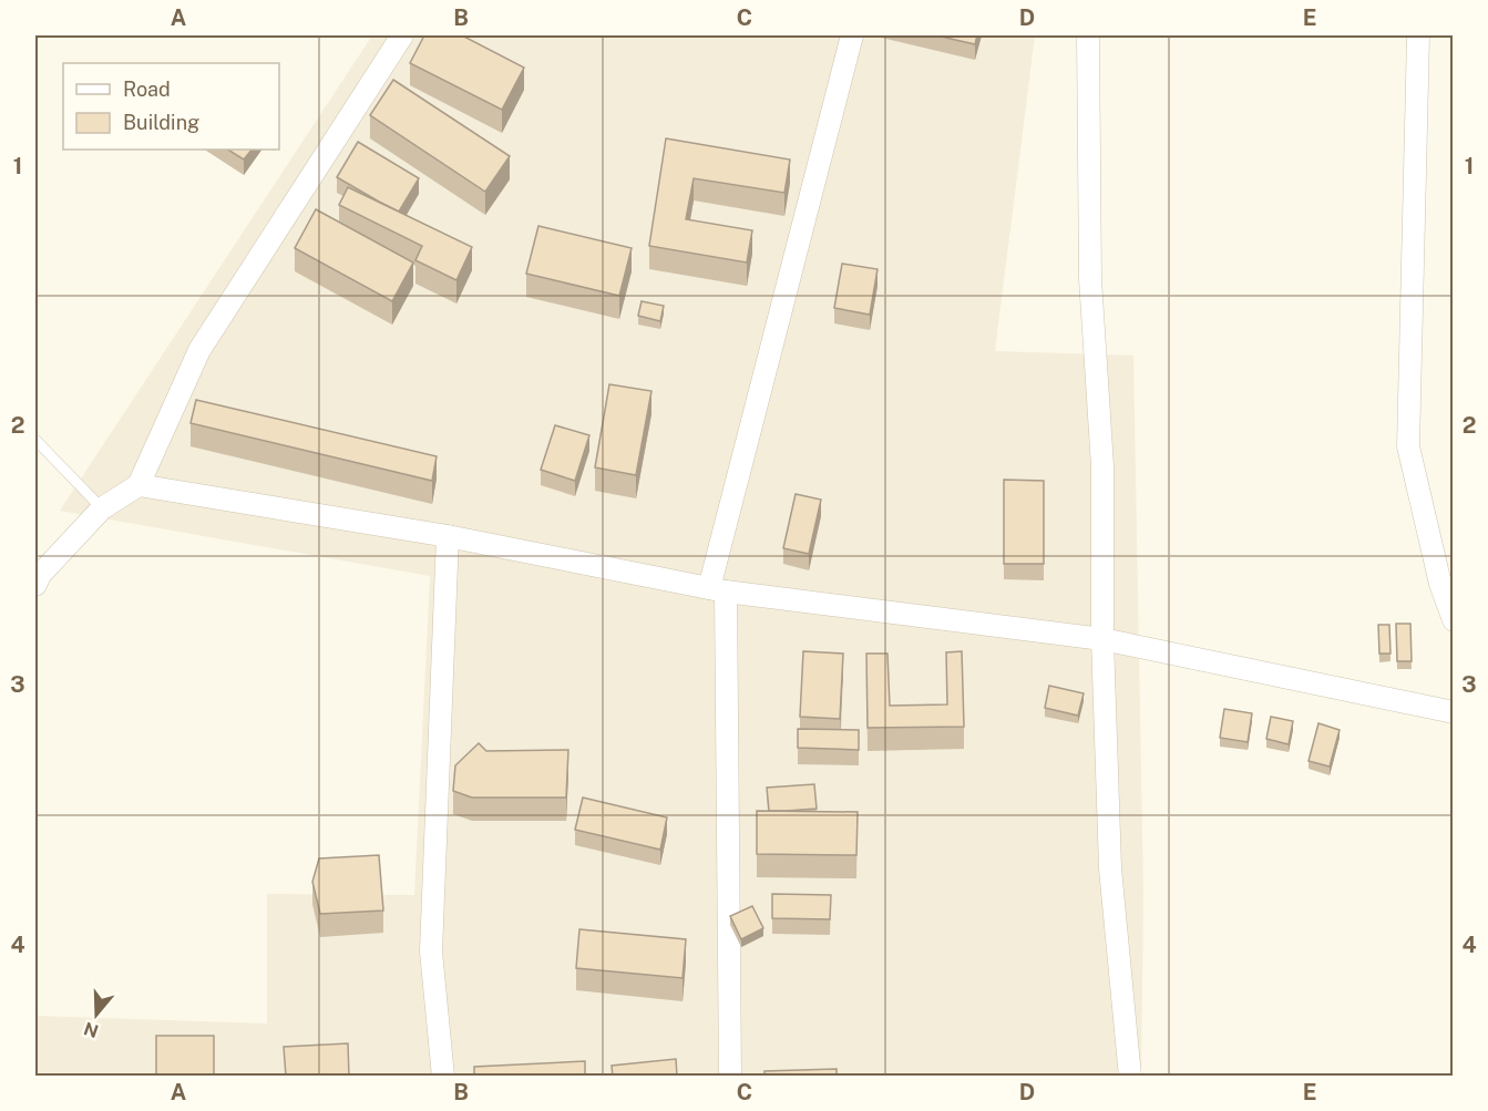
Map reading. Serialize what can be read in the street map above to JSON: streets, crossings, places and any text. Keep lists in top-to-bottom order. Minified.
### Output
{"legend":["Road","Building"],"north":"bottom","grid":{"columns":["A","B","C","D","E"],"rows":["1","2","3","4"]}}
